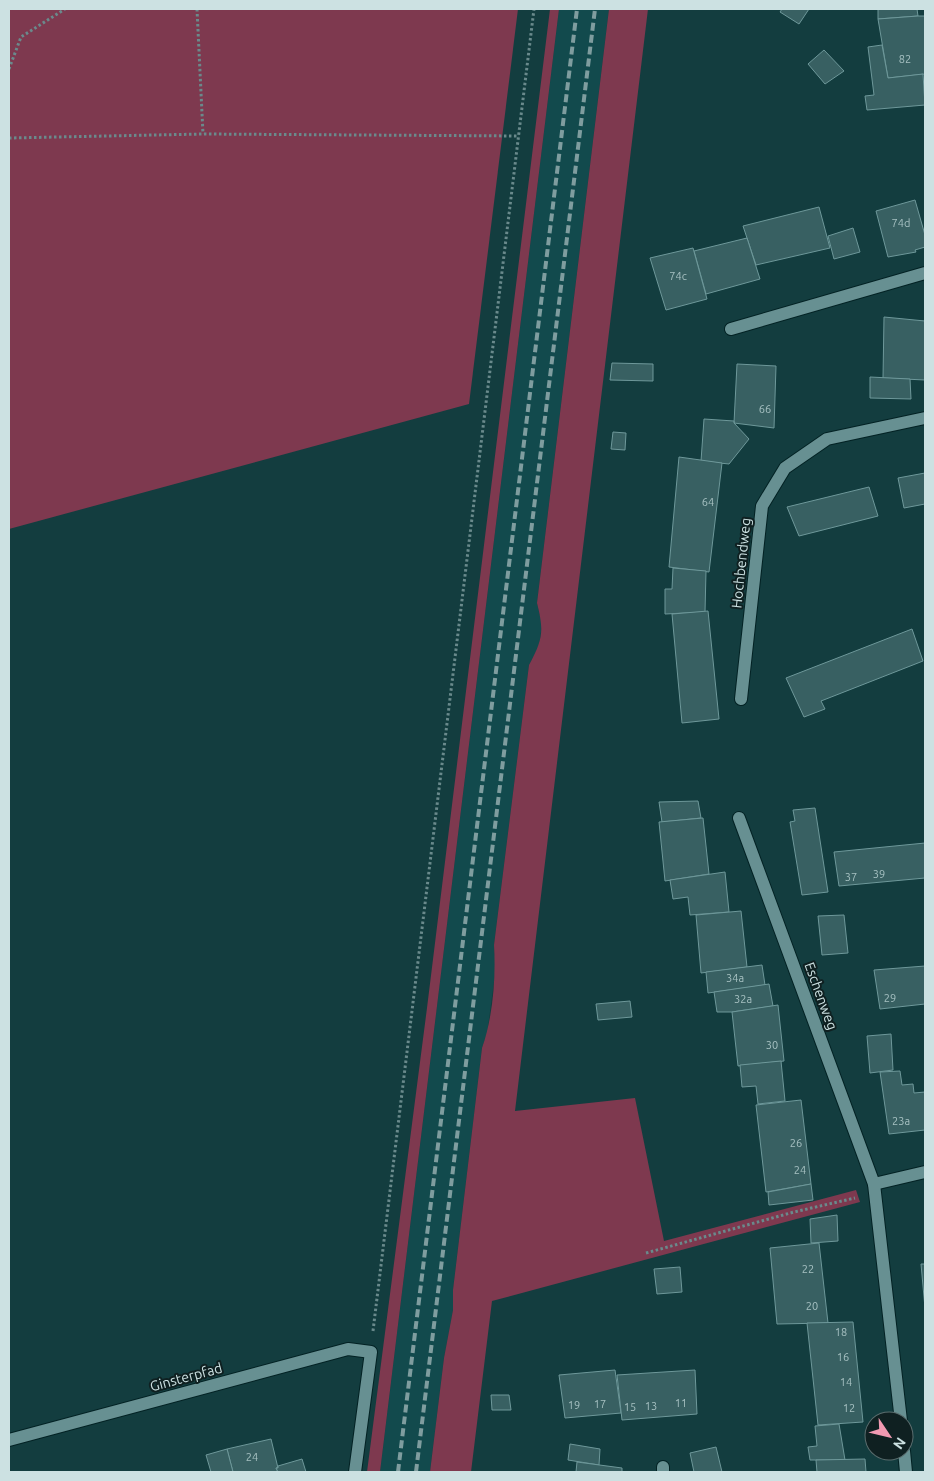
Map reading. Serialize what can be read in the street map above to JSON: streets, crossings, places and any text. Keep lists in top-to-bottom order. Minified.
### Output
{"streets":{"street":["Hochbendweg","Eschenweg","Ginsterpfad"]},"house_numbers":["82","74d","74c","66","64","39","37","34a","29","32a","30","23a","26","24","22","20","18","16","14","11","17","19","13","15","12","24"],"north":"bottom right"}
